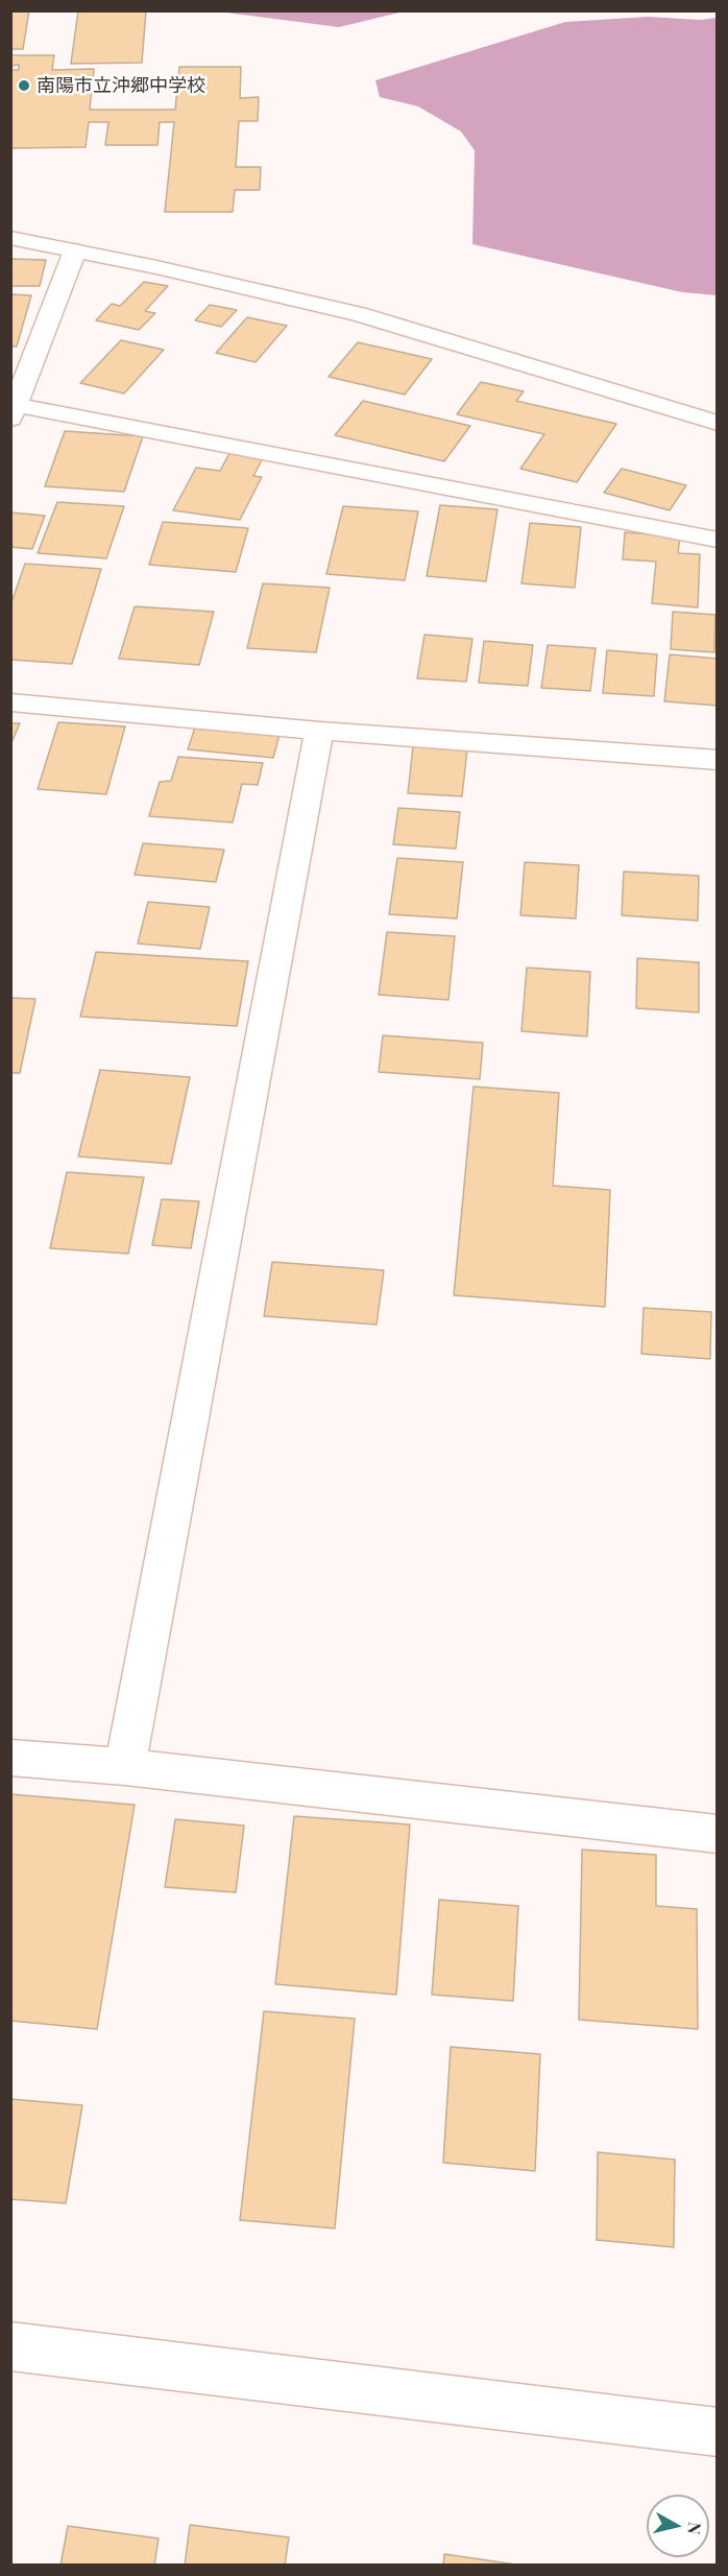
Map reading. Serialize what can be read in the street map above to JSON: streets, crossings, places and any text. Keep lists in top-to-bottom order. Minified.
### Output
{"places":["南陽市立沖郷中学校"],"north":"right"}
